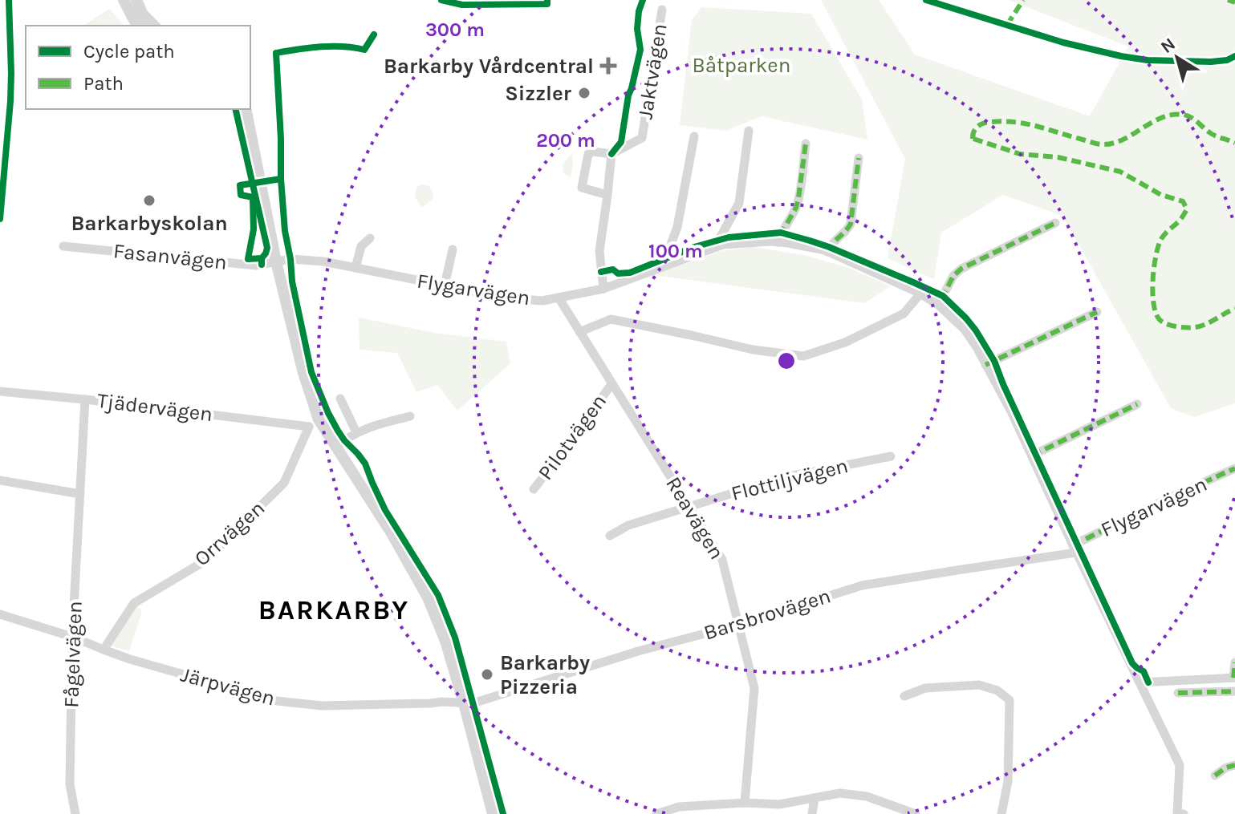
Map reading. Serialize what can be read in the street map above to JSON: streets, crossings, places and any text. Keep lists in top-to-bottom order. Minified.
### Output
{"streets":{"street":["Jaktvägen","Fasanvägen","Flygarvägen","Tjädervägen","Pilotvägen","Flottiljvägen","Reavägen","Orrvägen","Barsbrovägen","Fågelvägen","Järpvägen"]},"crossings":[["Fasanvägen","Flygarvägen"],["Flygarvägen","Reavägen"],["Flygarvägen","Barsbrovägen"],["Tjädervägen","Orrvägen"],["Tjädervägen","Fågelvägen"],["Pilotvägen","Reavägen"],["Flottiljvägen","Reavägen"],["Reavägen","Barsbrovägen"],["Orrvägen","Järpvägen"],["Barsbrovägen","Järpvägen"],["Fågelvägen","Järpvägen"]],"districts":["BARKARBY"],"parks":["Båtparken"],"places":{"health":["Barkarby Vårdcentral"],"other":["Sizzler","Barkarbyskolan","Barkarby Pizzeria"]},"legend":["Cycle path","Path"],"north":"top left","rings":["300 m","200 m","100 m"]}
